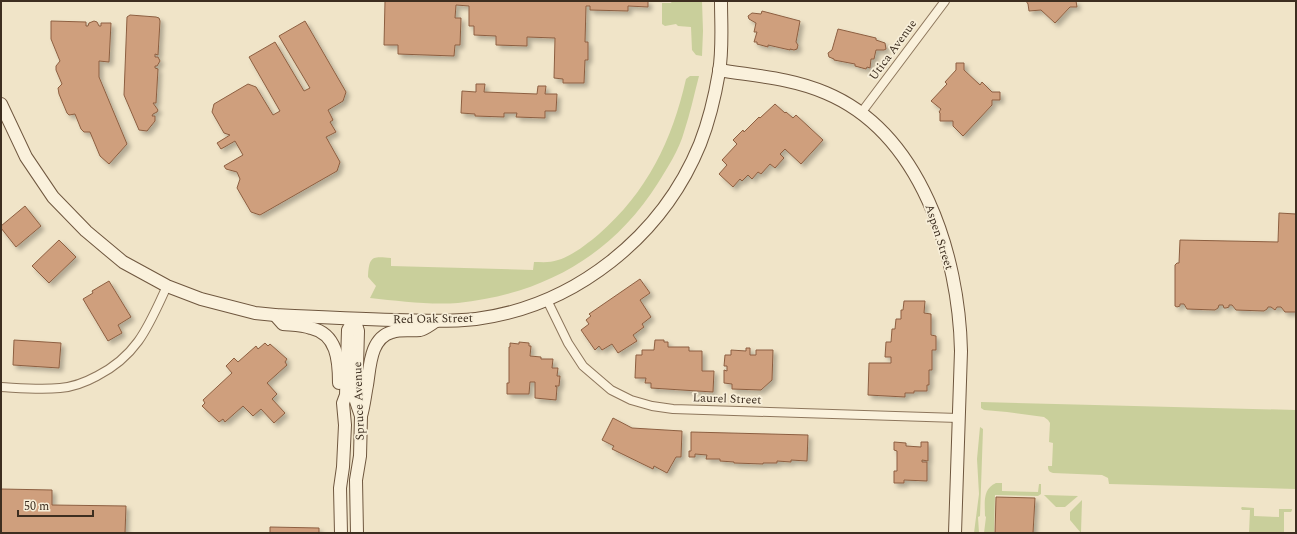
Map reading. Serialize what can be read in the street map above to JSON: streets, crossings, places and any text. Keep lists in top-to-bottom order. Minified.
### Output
{"streets":{"street":["Utica Avenue","Aspen Street","Red Oak Street","Laurel Street","Spruce Avenue"]},"crossings":[["Utica Avenue","Aspen Street"],["Aspen Street","Red Oak Street"],["Aspen Street","Laurel Street"],["Red Oak Street","Laurel Street"],["Red Oak Street","Spruce Avenue"]],"scale_bar":"50 m"}
